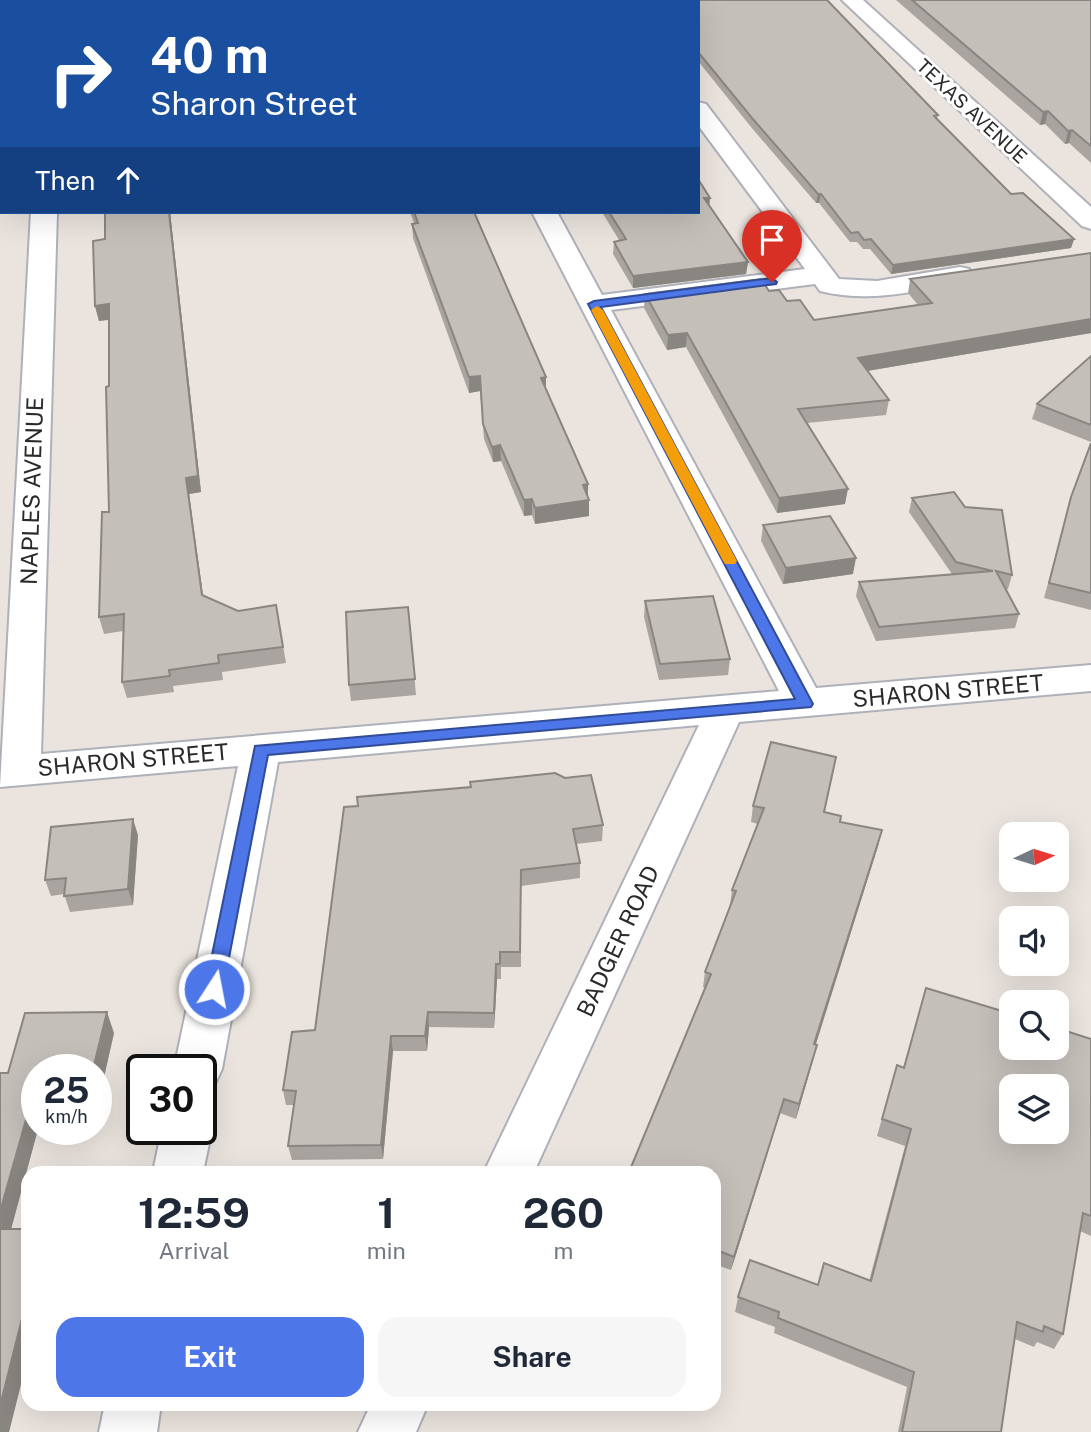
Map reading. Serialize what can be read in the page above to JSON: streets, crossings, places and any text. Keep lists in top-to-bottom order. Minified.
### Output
{"streets":{"street":["TEXAS AVENUE","NAPLES AVENUE","SHARON STREET","BADGER ROAD"]},"crossings":[["NAPLES AVENUE","SHARON STREET"],["SHARON STREET","BADGER ROAD"]],"north":"right","page":{"turn":["40 m","Sharon Street"],"then":"Then","speed":"25 km/h","limit":"30","eta":["12:59","Arrival","1","min","260","m"],"buttons":["Exit","Share"]}}
